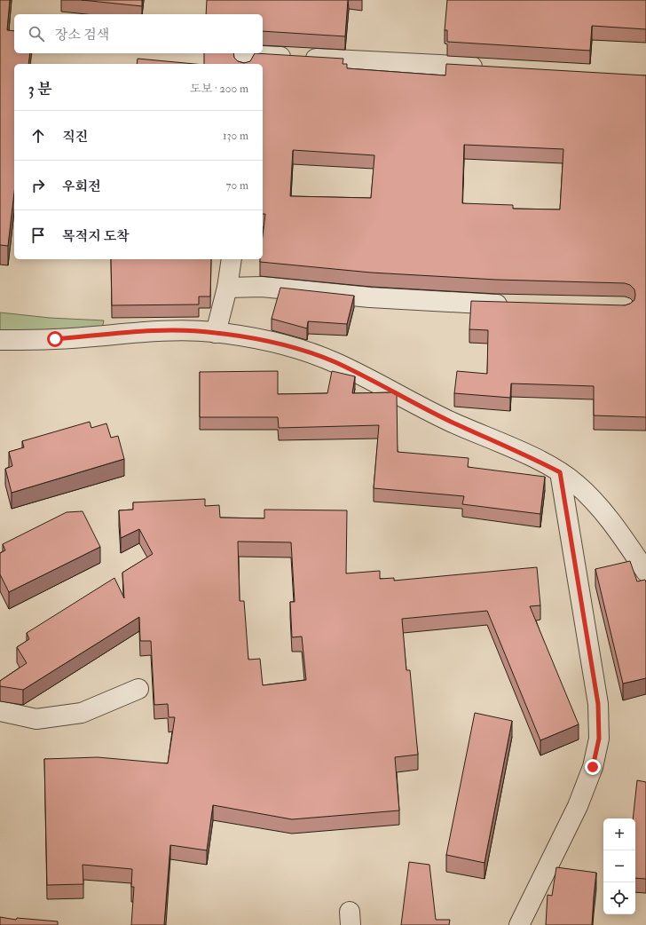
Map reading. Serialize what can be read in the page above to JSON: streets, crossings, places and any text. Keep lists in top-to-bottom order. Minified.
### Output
{"page":{"search":"장소 검색","heading":["3 분","도보 · 200 m"],"list":[["직진","130 m"],["우회전","70 m"],"목적지 도착"],"map_buttons":["+","−"]}}
